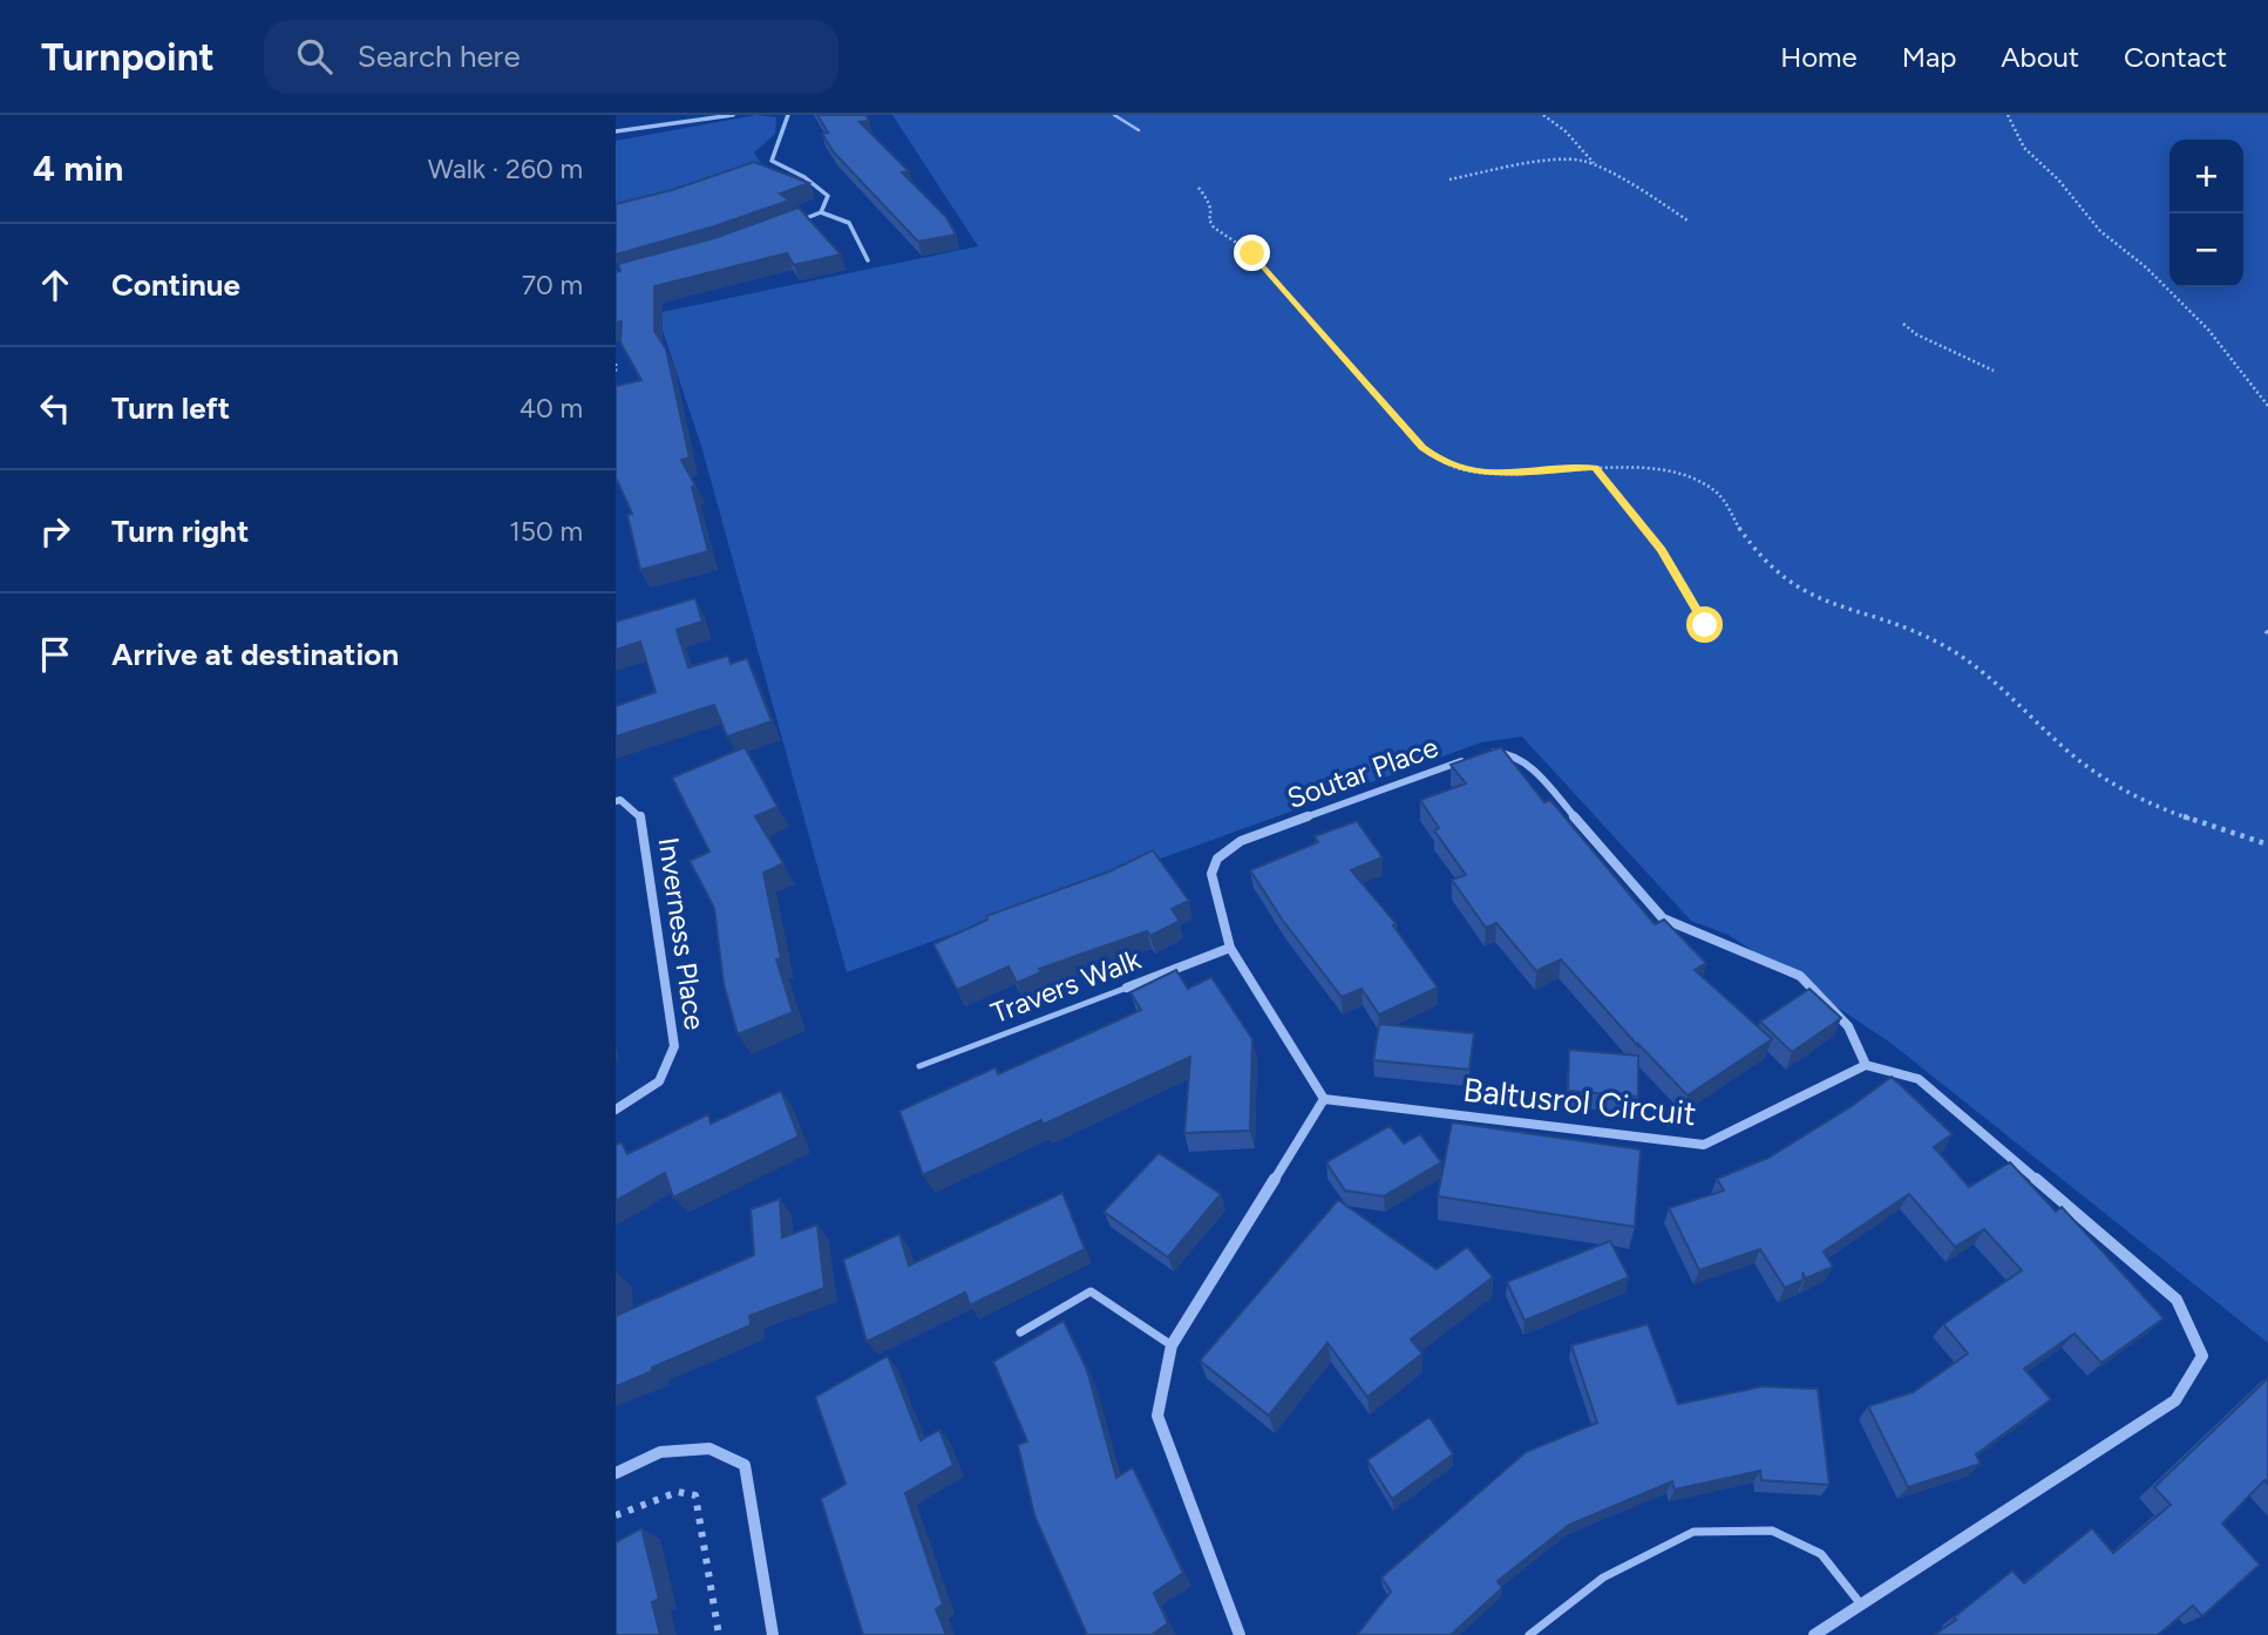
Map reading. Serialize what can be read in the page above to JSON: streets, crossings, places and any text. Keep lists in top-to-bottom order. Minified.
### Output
{"streets":{"street":["Soutar Place","Inverness Place","Travers Walk","Baltusrol Circuit"]},"crossings":[["Soutar Place","Travers Walk"],["Soutar Place","Baltusrol Circuit"]],"page":{"header":"Turnpoint","search":"Search here","nav":["Home","Map","About","Contact"],"heading":["4 min","Walk · 260 m"],"map_buttons":["+","−"],"list":[["Continue","70 m"],["Turn left","40 m"],["Turn right","150 m"],"Arrive at destination"]}}
